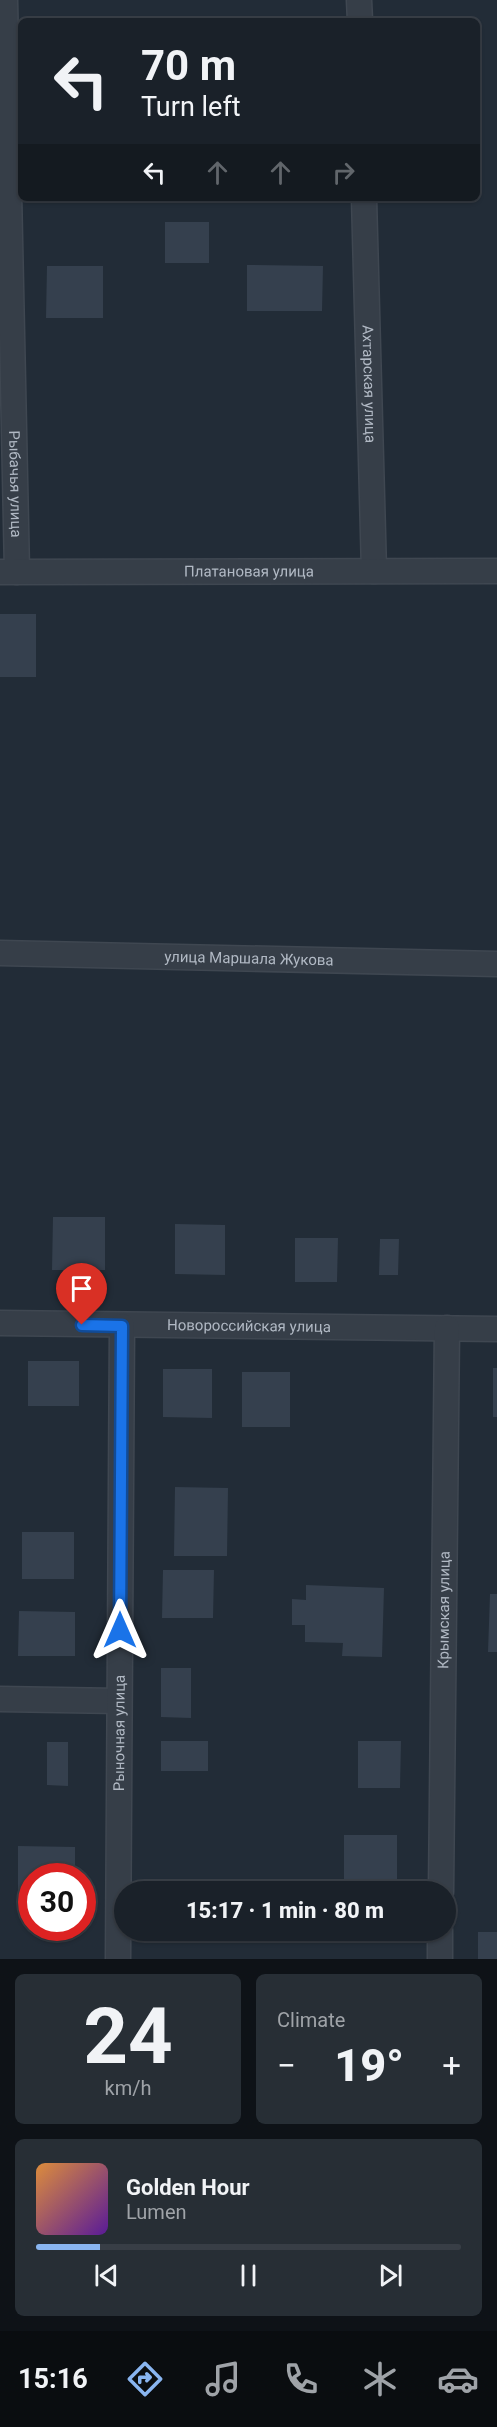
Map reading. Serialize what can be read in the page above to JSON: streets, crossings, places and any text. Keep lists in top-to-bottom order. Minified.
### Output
{"streets":{"street":["Ахтарская улица","Рыбачья улица","Платановая улица","улица Маршала Жукова","Новороссийская улица","Крымская улица","Рыночная улица"]},"crossings":[["Ахтарская улица","Платановая улица"],["Рыбачья улица","Платановая улица"],["Новороссийская улица","Крымская улица"],["Новороссийская улица","Рыночная улица"]],"page":{"turn":["70 m","Turn left"],"limit":"30","trip":"15:17 · 1 min · 80 m","tile":[["24","km/h"],"Climate"],"heat":["−","19°","+"],"song":["Golden Hour","Lumen"],"tabs":"15:16"}}
